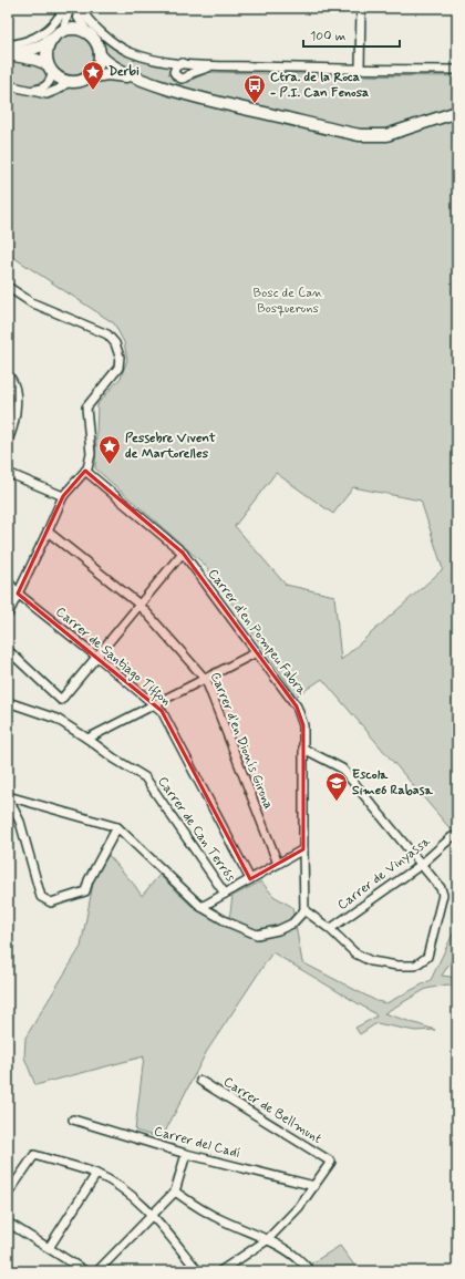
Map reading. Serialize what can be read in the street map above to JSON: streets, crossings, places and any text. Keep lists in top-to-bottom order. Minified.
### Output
{"streets":{"street":["Carrer d'en Pompeu Fabra","Carrer de Santiago Tiffon","Carrer d'en Dionís Girona","Carrer de Can Terrós","Carrer de Vinyassa","Carrer de Bellmunt","Carrer del Cadí"]},"crossings":[["Carrer de Bellmunt","Carrer del Cadí"]],"parks":["Bosc de Can Bosquerons"],"places":{"place":["Derbi","Pessebre Vivent de Martorelles"],"bus stop":["Ctra. de la Roca - P.I. Can Fenosa"],"school or university":["Escola Simeó Rabasa"]},"scale_bar":"100 m"}
